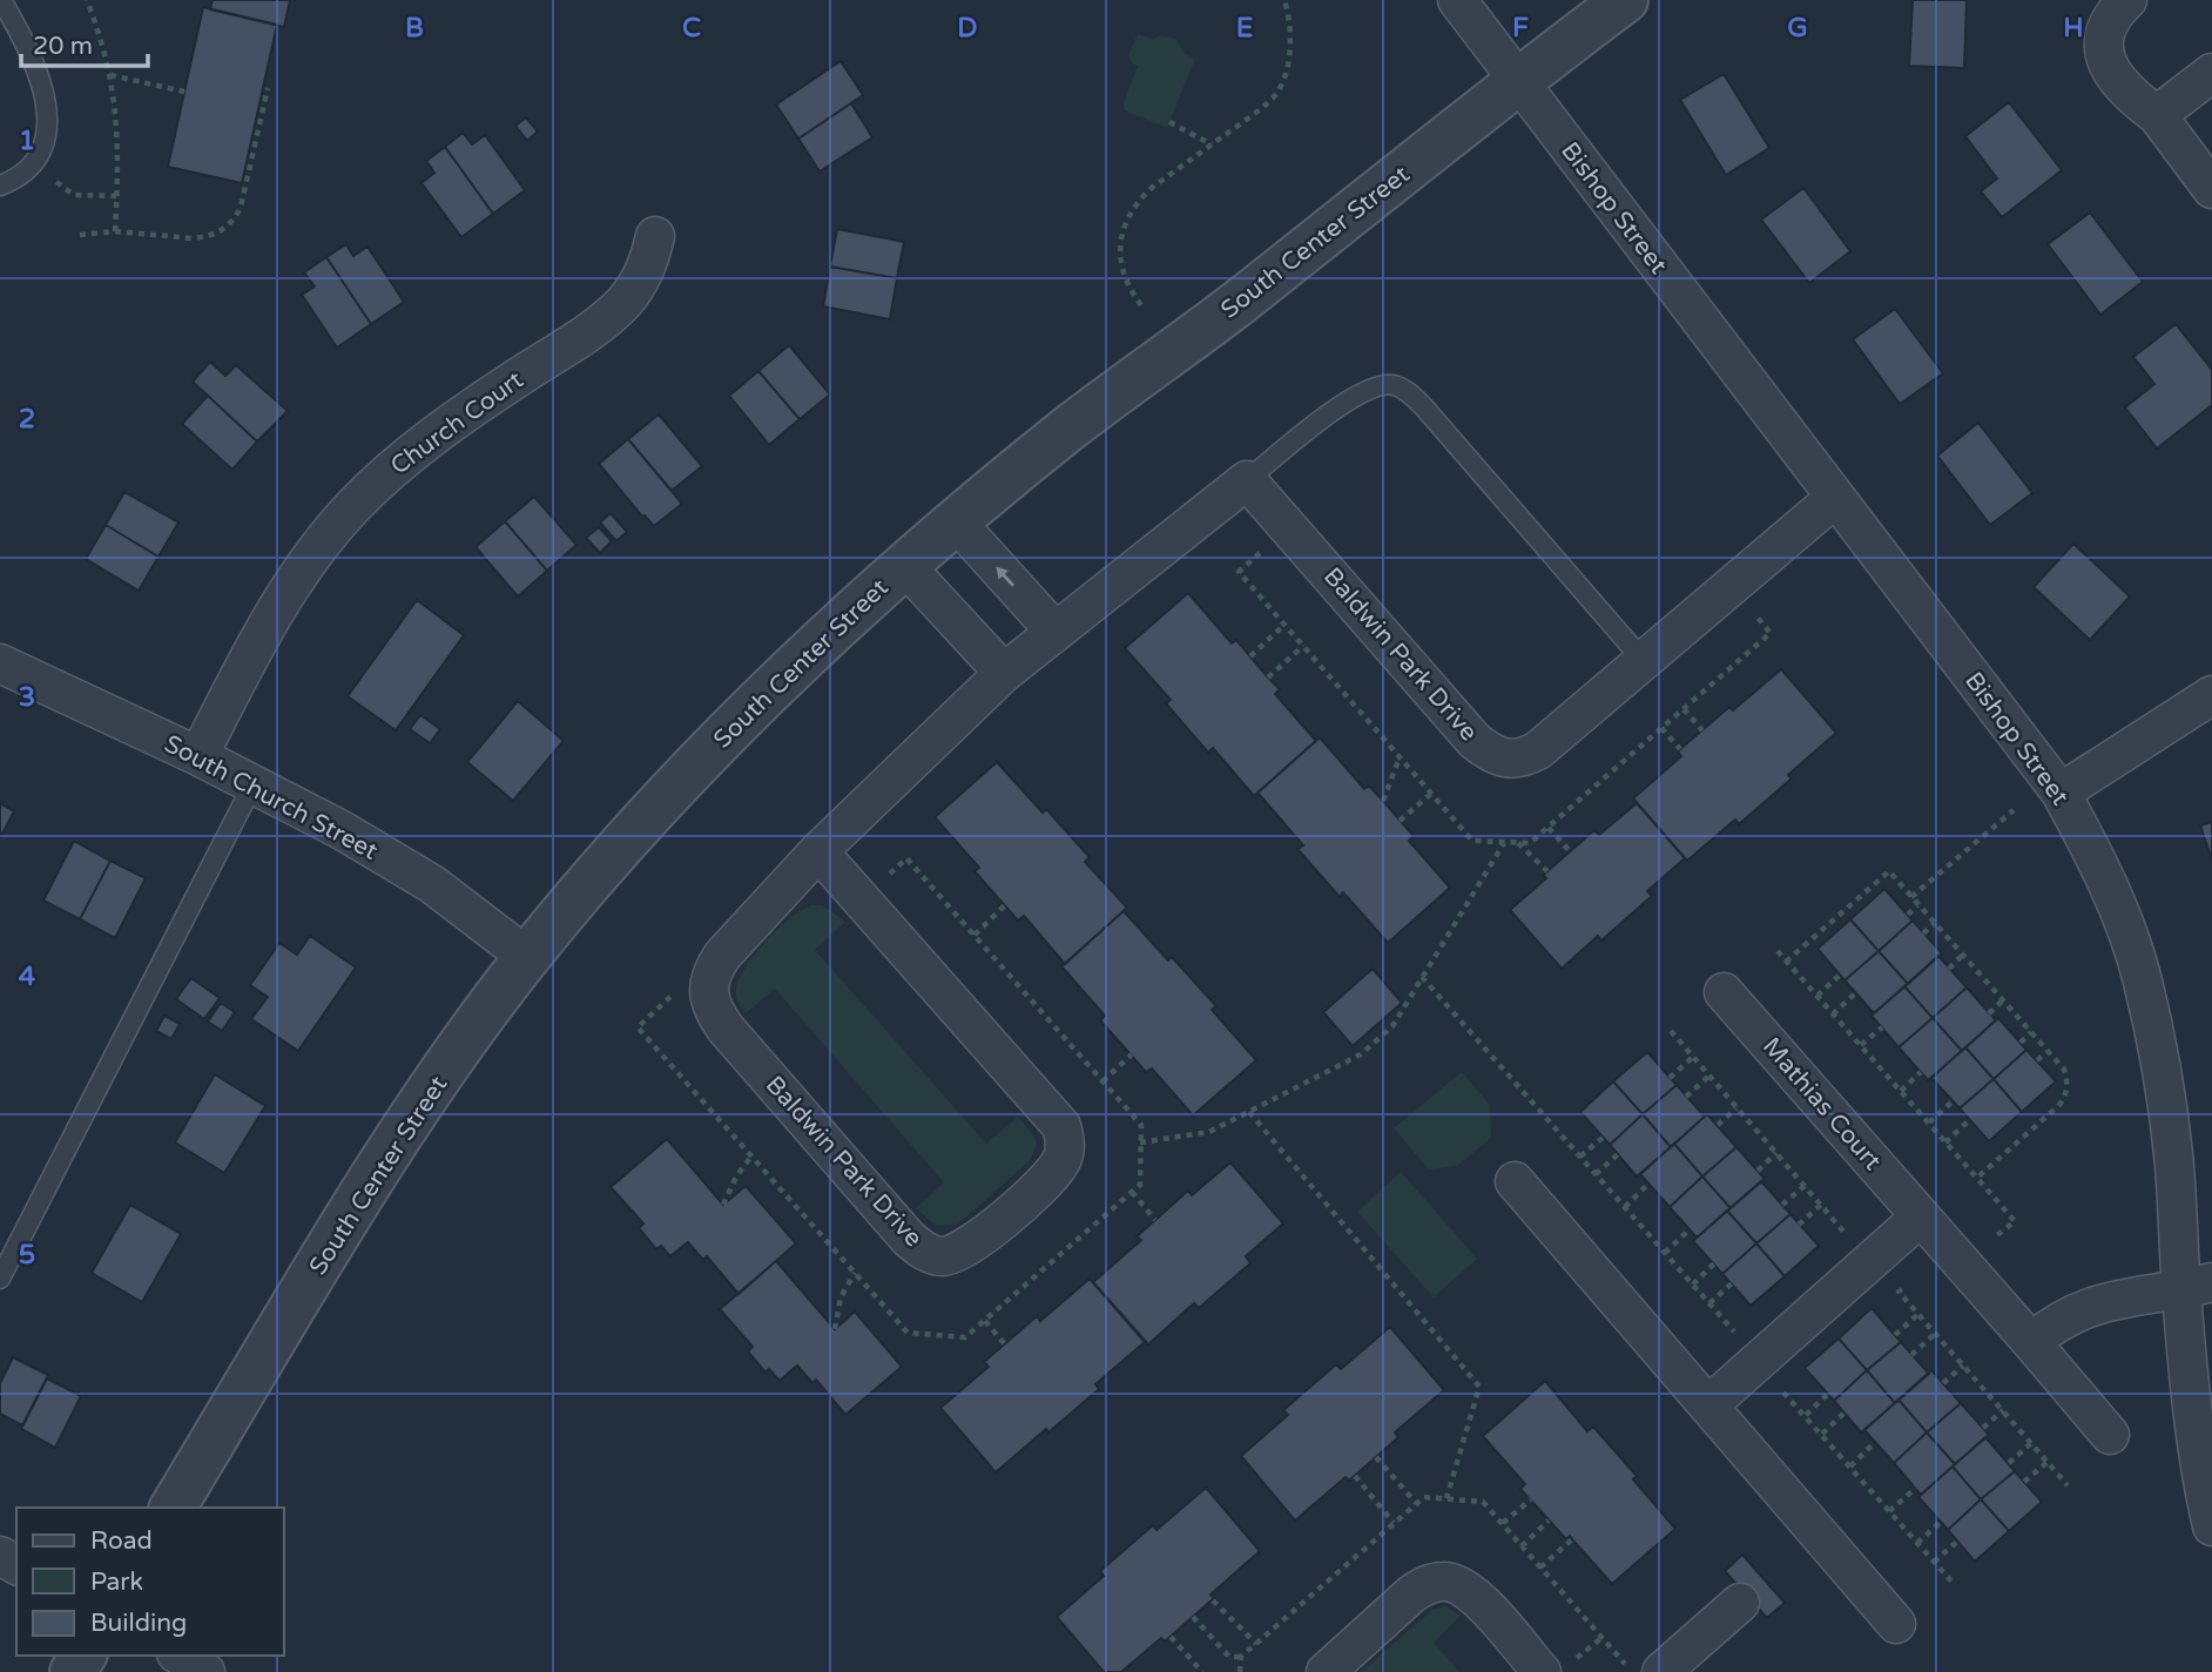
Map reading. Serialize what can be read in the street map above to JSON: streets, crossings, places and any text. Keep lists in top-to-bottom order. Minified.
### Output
{"streets":{"street":["Bishop Street","South Center Street","Church Court","Baldwin Park Drive","South Church Street","Mathias Court"]},"crossings":[["Bishop Street","South Center Street"],["Bishop Street","Baldwin Park Drive"],["South Center Street","South Church Street"],["Church Court","South Church Street"]],"legend":["Road","Park","Building"],"scale_bar":"20 m","grid":{"columns":["B","C","D","E","F","G","H"],"rows":["1","2","3","4","5"]}}
